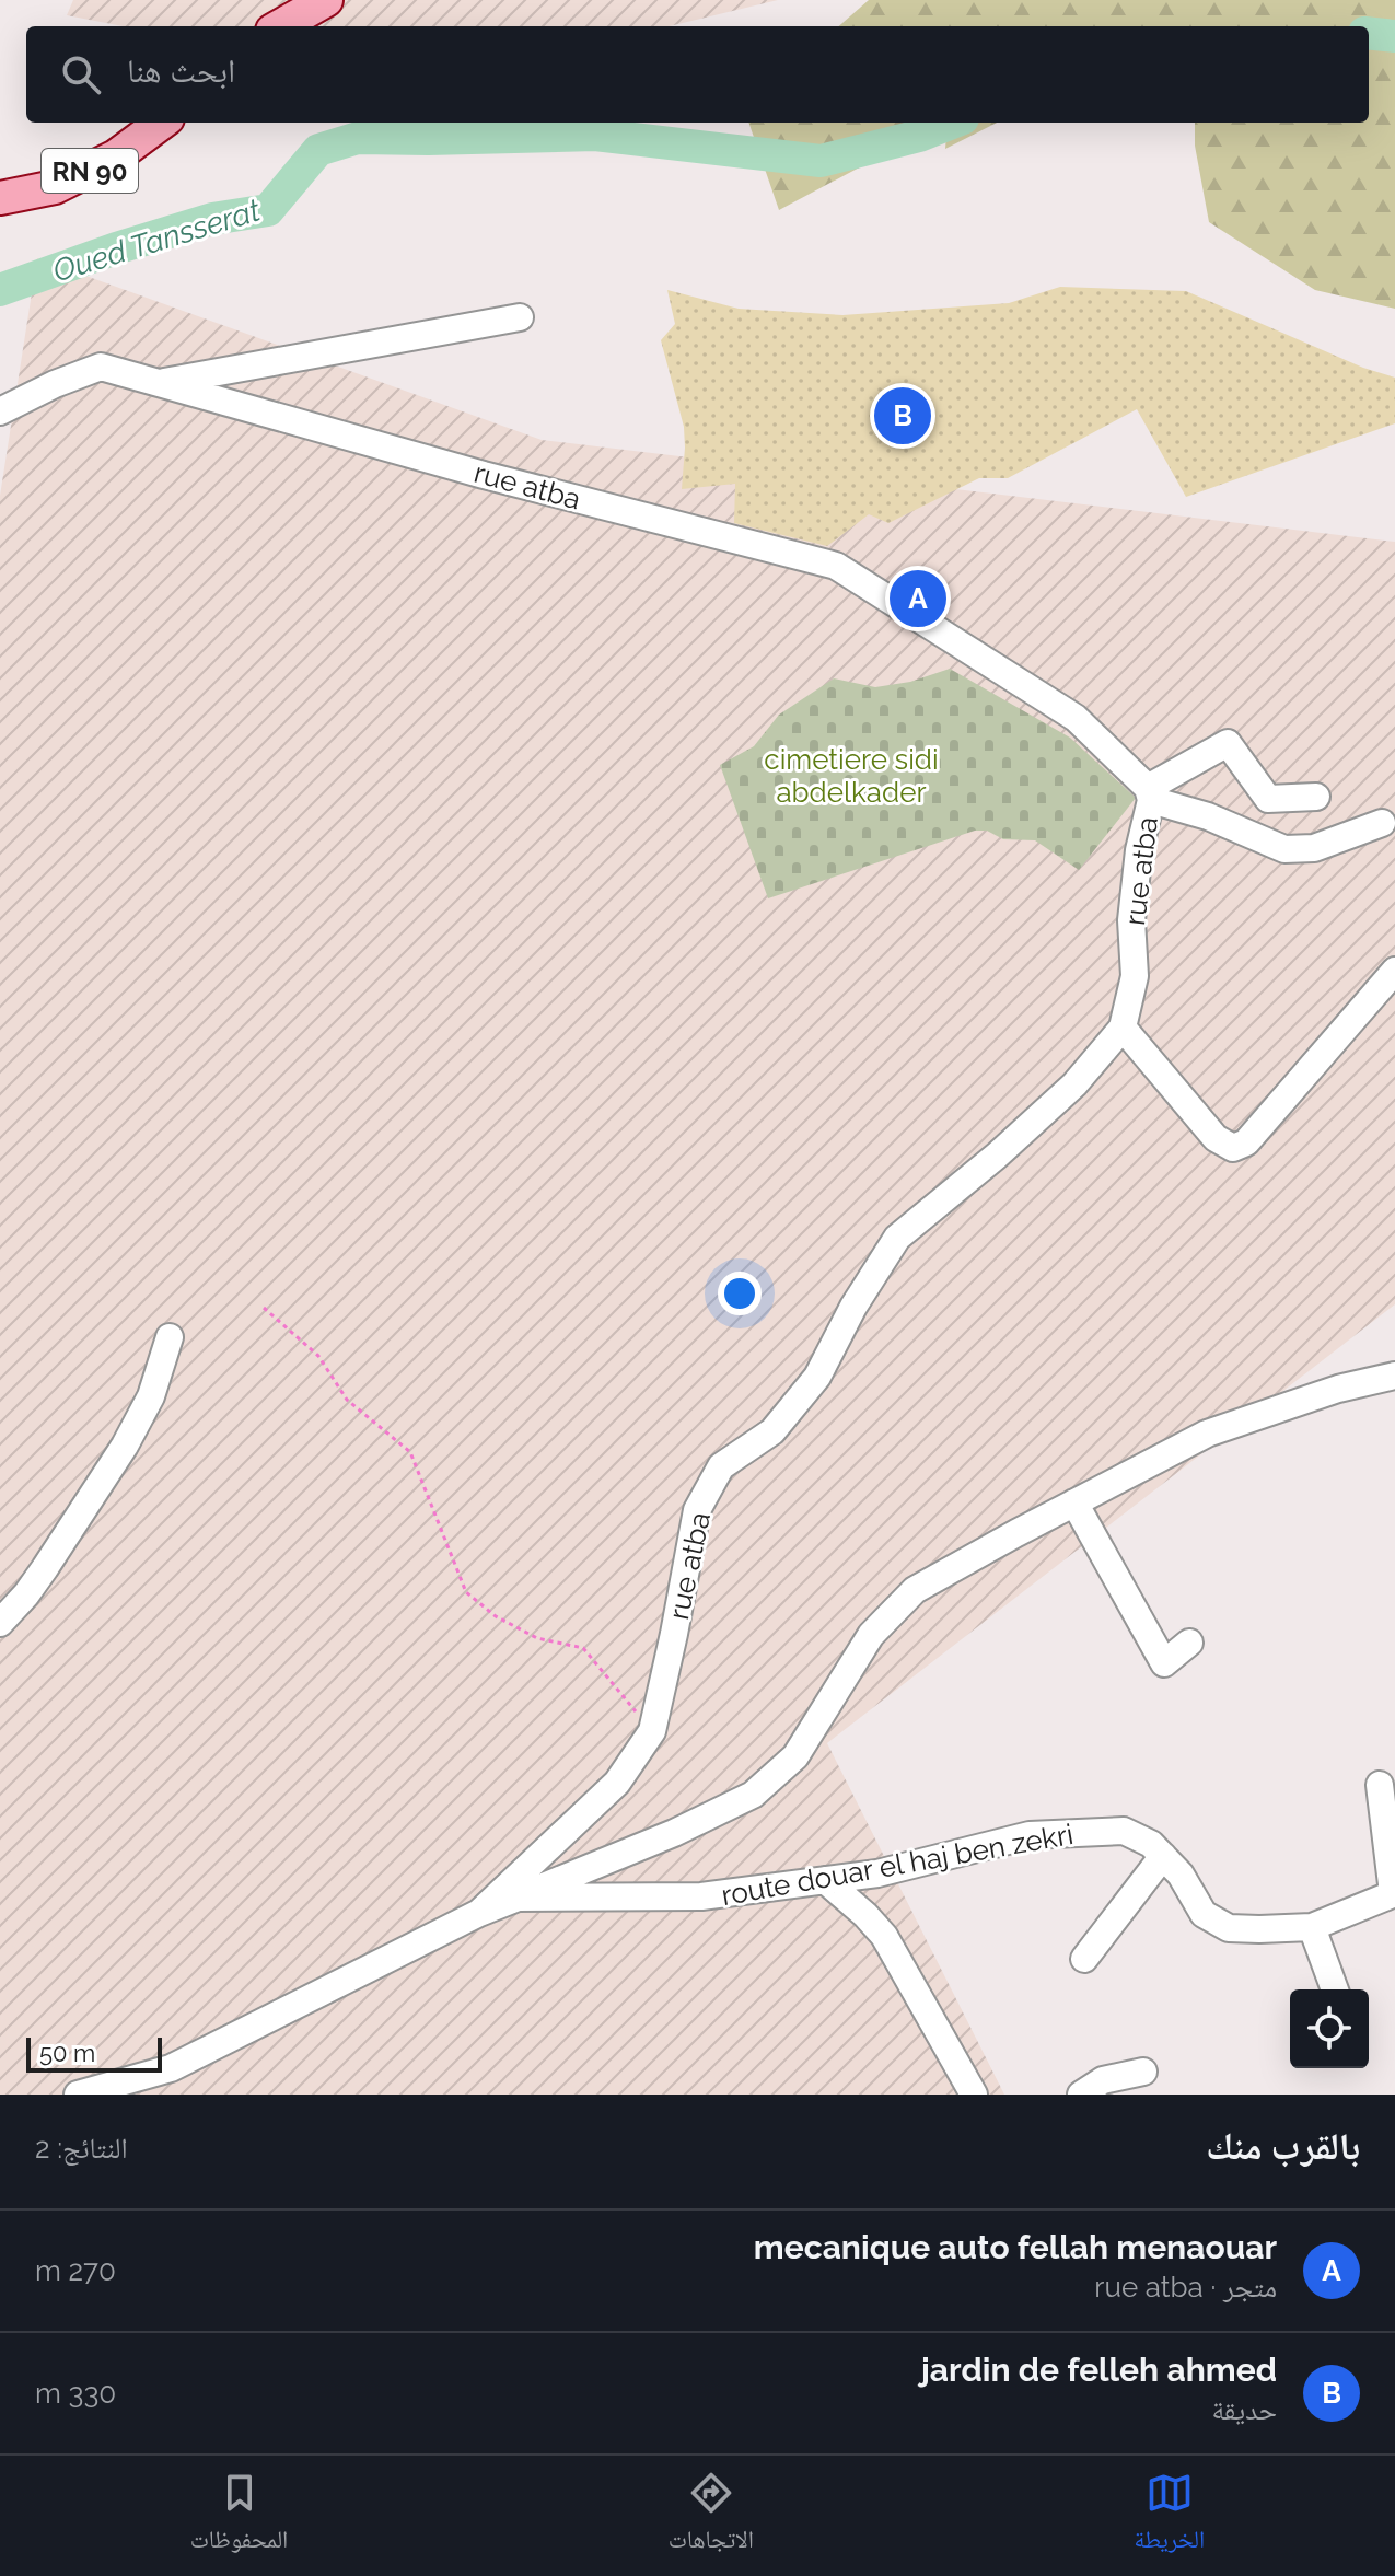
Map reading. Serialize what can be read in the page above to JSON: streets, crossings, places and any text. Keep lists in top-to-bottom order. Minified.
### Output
{"streets":{"main road":["RN 90"],"street":["rue atba","route douar el haj ben zekri"]},"crossings":[["rue atba","route douar el haj ben zekri"]],"water":["Oued Tansserat"],"parks":["cimetiere sidi abdelkader"],"scale_bar":"50 m","page":{"search":"ابحث هنا","pins":["B","A"],"scale":"50 m","heading":["بالقرب منك","النتائج: 2"],"list":[{"mark":"A","name":"mecanique auto fellah menaouar","note":"متجر · rue atba","value":"270 m"},{"mark":"B","name":"jardin de felleh ahmed","note":"حديقة","value":"330 m"}],"nav":["الخريطة","الاتجاهات","المحفوظات"]}}
